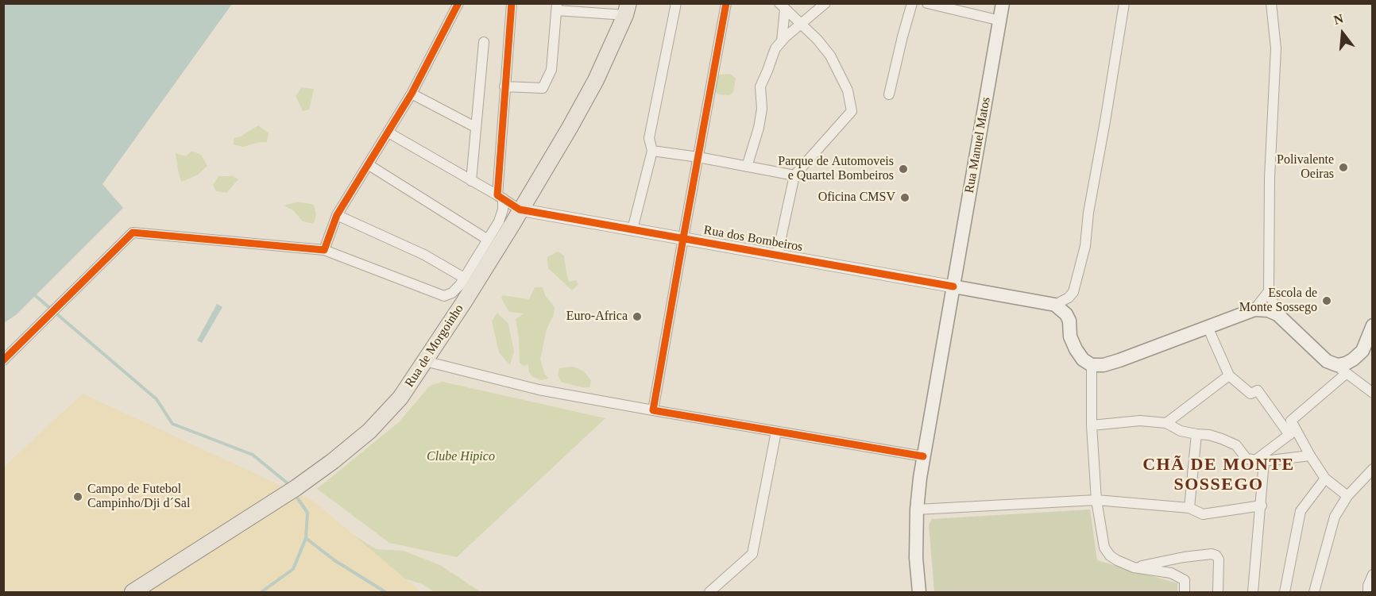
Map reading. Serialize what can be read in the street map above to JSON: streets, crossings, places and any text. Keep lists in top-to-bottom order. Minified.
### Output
{"streets":{"main road":["Rua Manuel Matos","Rua dos Bombeiros","Rua de Morgoinho"]},"crossings":[["Rua Manuel Matos","Rua dos Bombeiros"],["Rua dos Bombeiros","Rua de Morgoinho"]],"districts":["CHÃ DE MONTE SOSSEGO"],"parks":["Clube Hipico"],"places":["Polivalente Oeiras","Parque de Automoveis e Quartel Bombeiros","Oficina CMSV","Escola de Monte Sossego","Euro-Africa","Campo de Futebol Campinho/Dji d´Sal"],"north":"top"}
